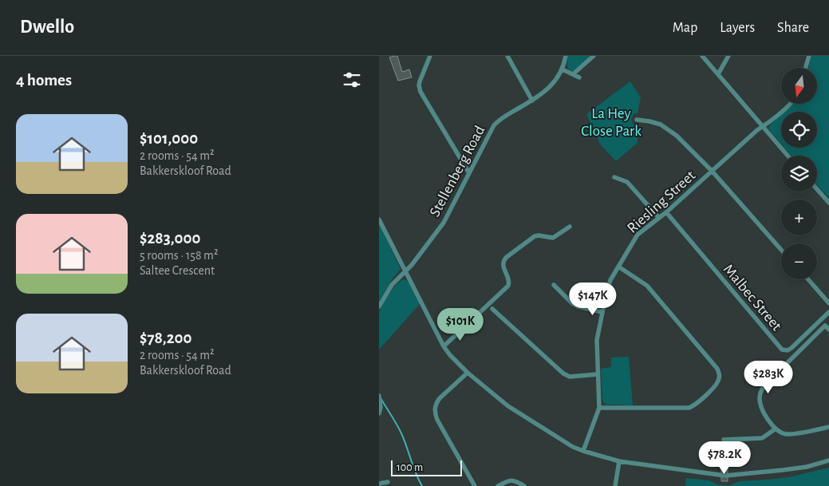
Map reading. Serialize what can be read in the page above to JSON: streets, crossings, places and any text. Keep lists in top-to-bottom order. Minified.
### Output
{"streets":{"street":["Stellenberg Road","Riesling Street","Malbec Street"]},"crossings":[["Riesling Street","Malbec Street"]],"parks":["La Hey Close Park"],"scale_bar":"100 m","north":"bottom","page":{"header":"Dwello","nav":["Map","Layers","Share"],"heading":"4 homes","map_buttons":["+","−"],"list":[{"name":"$101,000","note":"2 rooms · 54 m² · Bakkerskloof Road"},{"name":"$283,000","note":"5 rooms · 158 m² · Saltee Crescent"},{"name":"$78,200","note":"2 rooms · 54 m² · Bakkerskloof Road"}],"price":["$147K","$101K","$283K","$78.2K"],"scale":"100 m"}}
